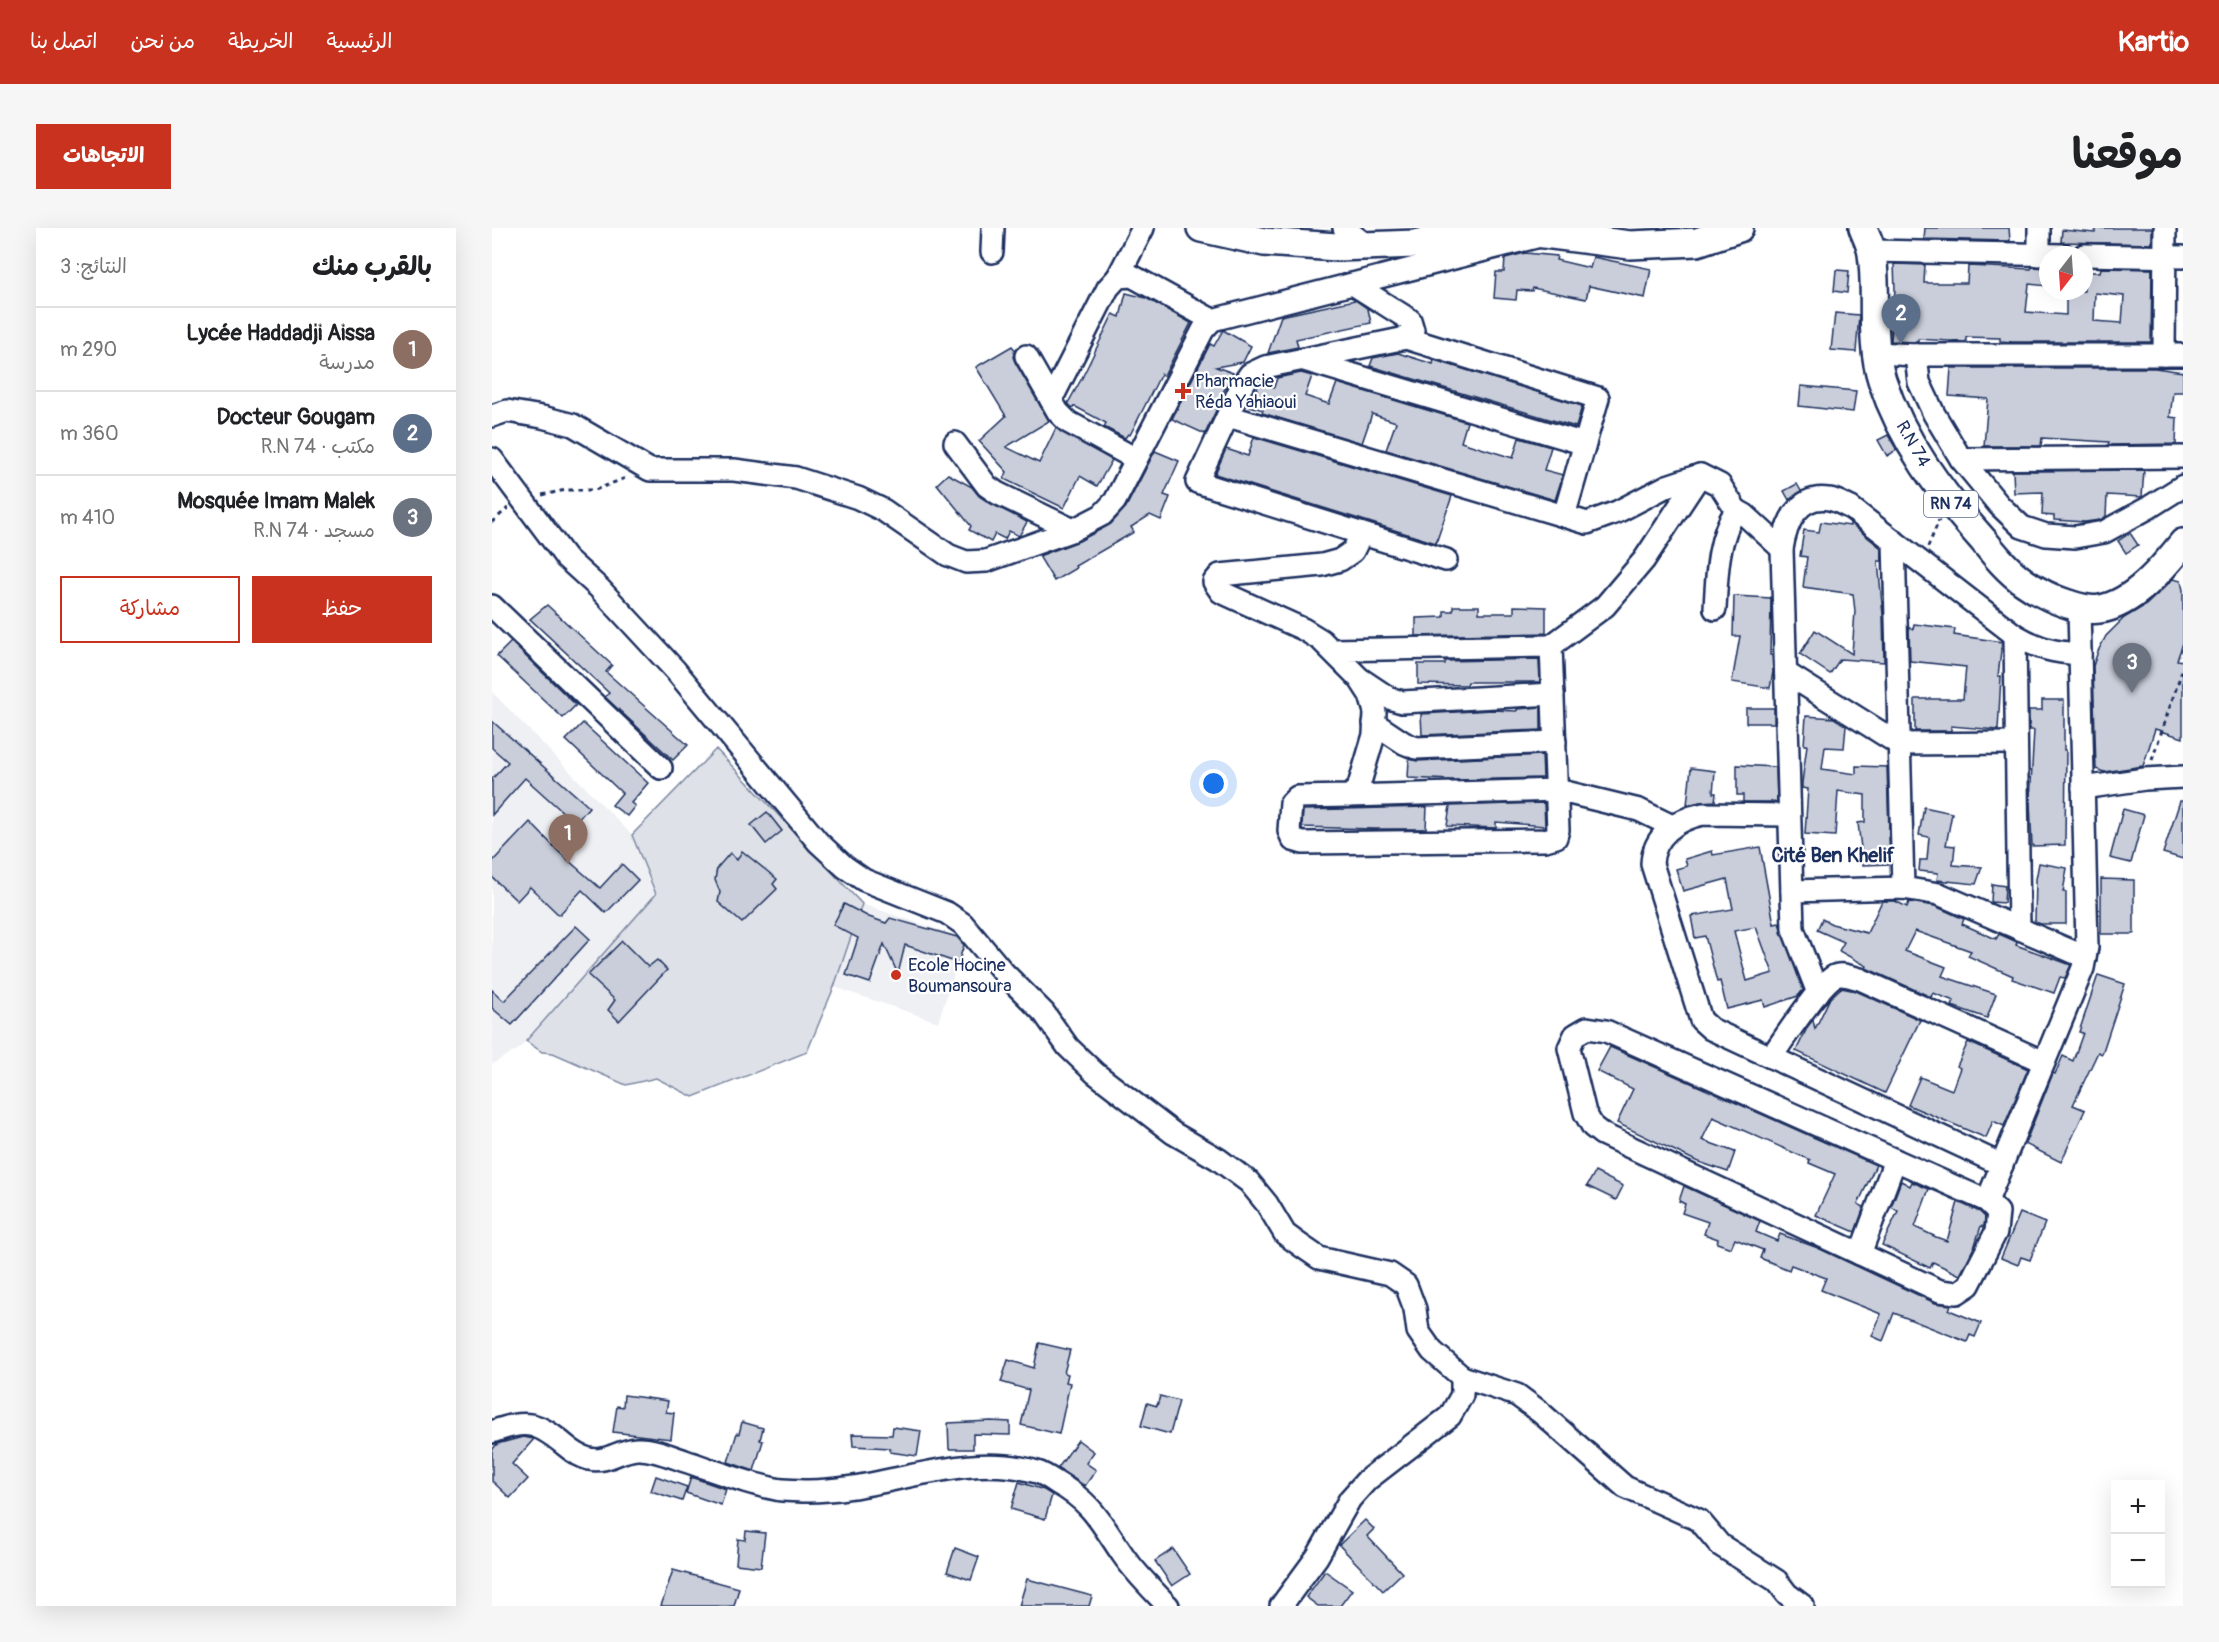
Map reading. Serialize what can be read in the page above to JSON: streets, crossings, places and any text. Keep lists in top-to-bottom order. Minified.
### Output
{"streets":{"main road":["R.N 74","RN 74"]},"districts":["Cité Ben Khelif"],"places":{"health":["Pharmacie Réda Yahiaoui"],"other":["Ecole Hocine Boumansoura"]},"north":"bottom","page":{"header":"Kartio","nav":["الرئيسية","الخريطة","من نحن","اتصل بنا"],"title":"موقعنا","buttons":["الاتجاهات",["حفظ","مشاركة"]],"heading":["بالقرب منك","النتائج: 3"],"pins":["2","3","1"],"list":[{"mark":"1","name":"Lycée Haddadji Aissa","note":"مدرسة","value":"290 m"},{"mark":"2","name":"Docteur Gougam","note":"مكتب · R.N 74","value":"360 m"},{"mark":"3","name":"Mosquée Imam Malek","note":"مسجد · R.N 74","value":"410 m"}],"map_buttons":["+","−"]}}
